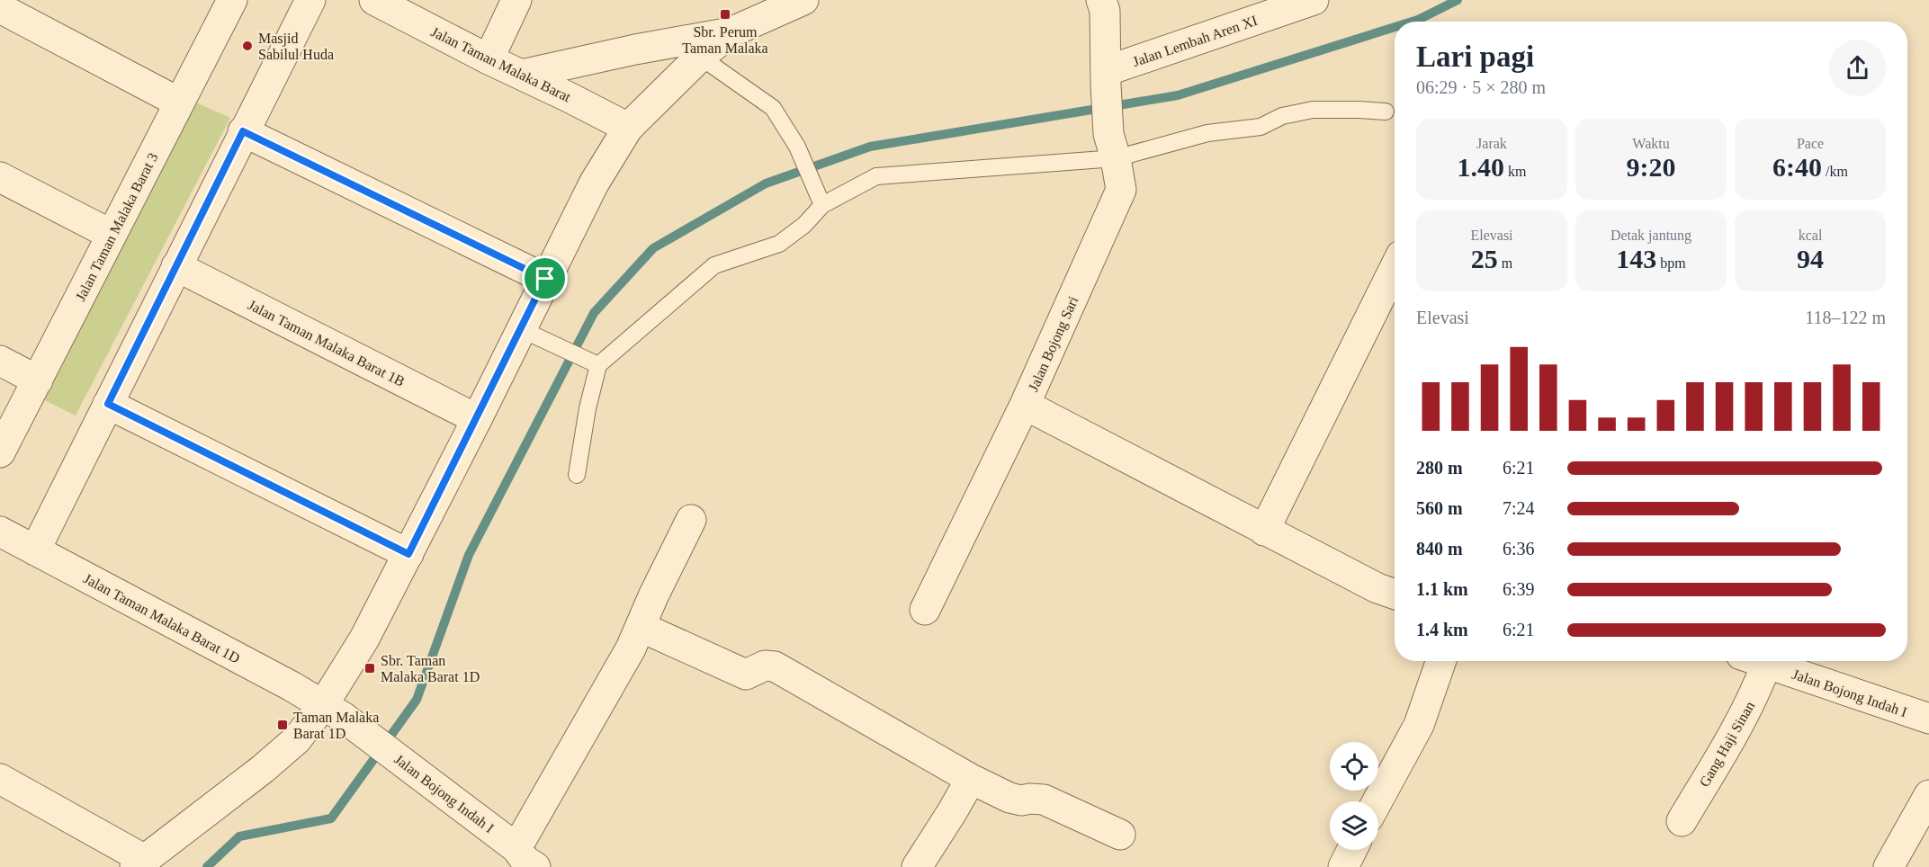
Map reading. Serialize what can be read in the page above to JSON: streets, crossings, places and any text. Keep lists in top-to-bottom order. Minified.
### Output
{"streets":{"street":["Jalan Lembah Aren XI","Jalan Taman Malaka Barat","Jalan Taman Malaka Barat 3","Jalan Taman Malaka Barat 1B","Jalan Bojong Sari","Jalan Taman Malaka Barat 1D","Jalan Bojong Indah I","Gang Haji Sinan"]},"crossings":[["Jalan Lembah Aren XI","Jalan Bojong Sari"],["Jalan Taman Malaka Barat 1D","Jalan Bojong Indah I"]],"places":{"transit":["Sbr. Perum Taman Malaka","Sbr. Taman Malaka Barat 1D","Taman Malaka Barat 1D"],"other":["Masjid Sabilul Huda"]},"page":{"heading":["Lari pagi","06:29 · 5 × 280 m"],"stats":[["Jarak","1.40 km"],["Waktu","9:20"],["Pace","6:40 /km"],["Elevasi","25 m"],["Detak jantung","143 bpm"],["kcal","94"]],"chart":["Elevasi","118–122 m"],"list":[{"name":"280 m","note":"6:21"},{"name":"560 m","note":"7:24"},{"name":"840 m","note":"6:36"},{"name":"1.1 km","note":"6:39"},{"name":"1.4 km","note":"6:21"}]}}
